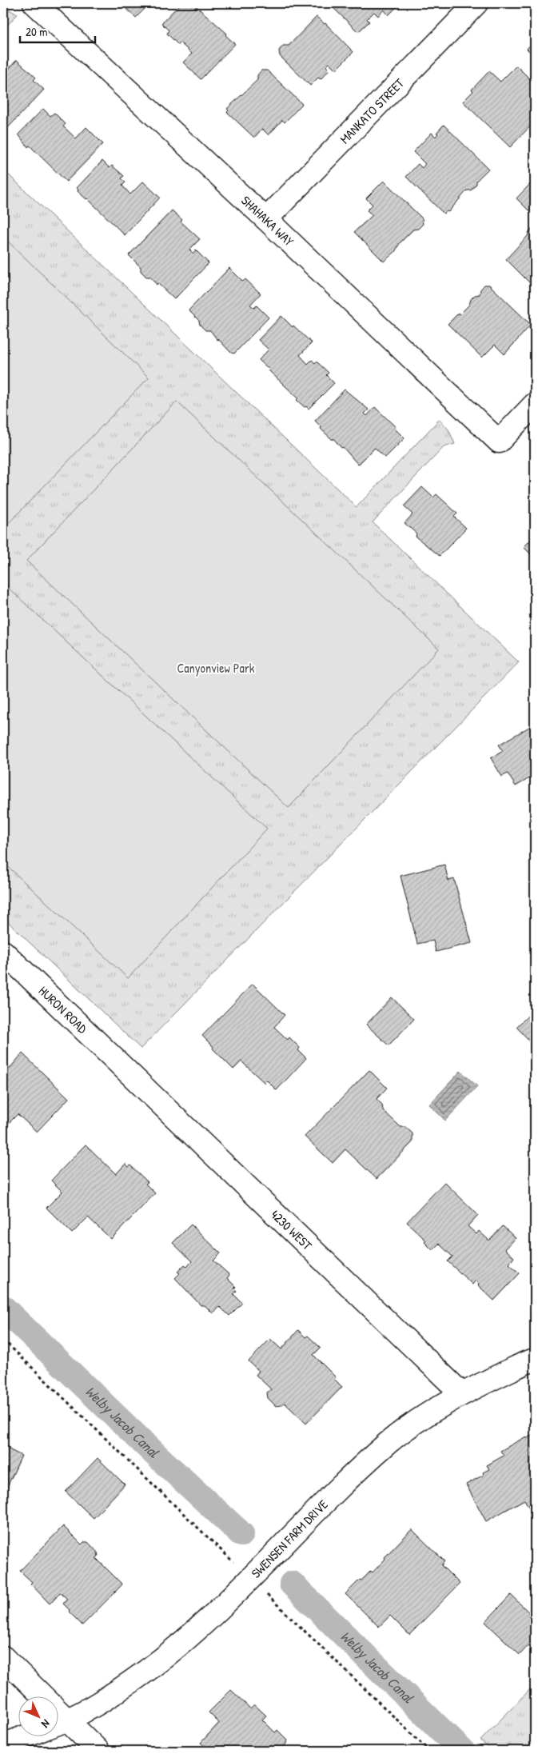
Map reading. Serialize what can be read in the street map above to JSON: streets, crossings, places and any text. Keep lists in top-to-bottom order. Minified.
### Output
{"streets":{"street":["MANKATO STREET","SHAHAKA WAY","HURON ROAD","4230 WEST","SWENSEN FARM DRIVE"]},"crossings":[["MANKATO STREET","SHAHAKA WAY"],["HURON ROAD","4230 WEST"],["4230 WEST","SWENSEN FARM DRIVE"]],"water":["Welby Jacob Canal"],"parks":["Canyonview Park"],"scale_bar":"20 m","north":"bottom right"}
